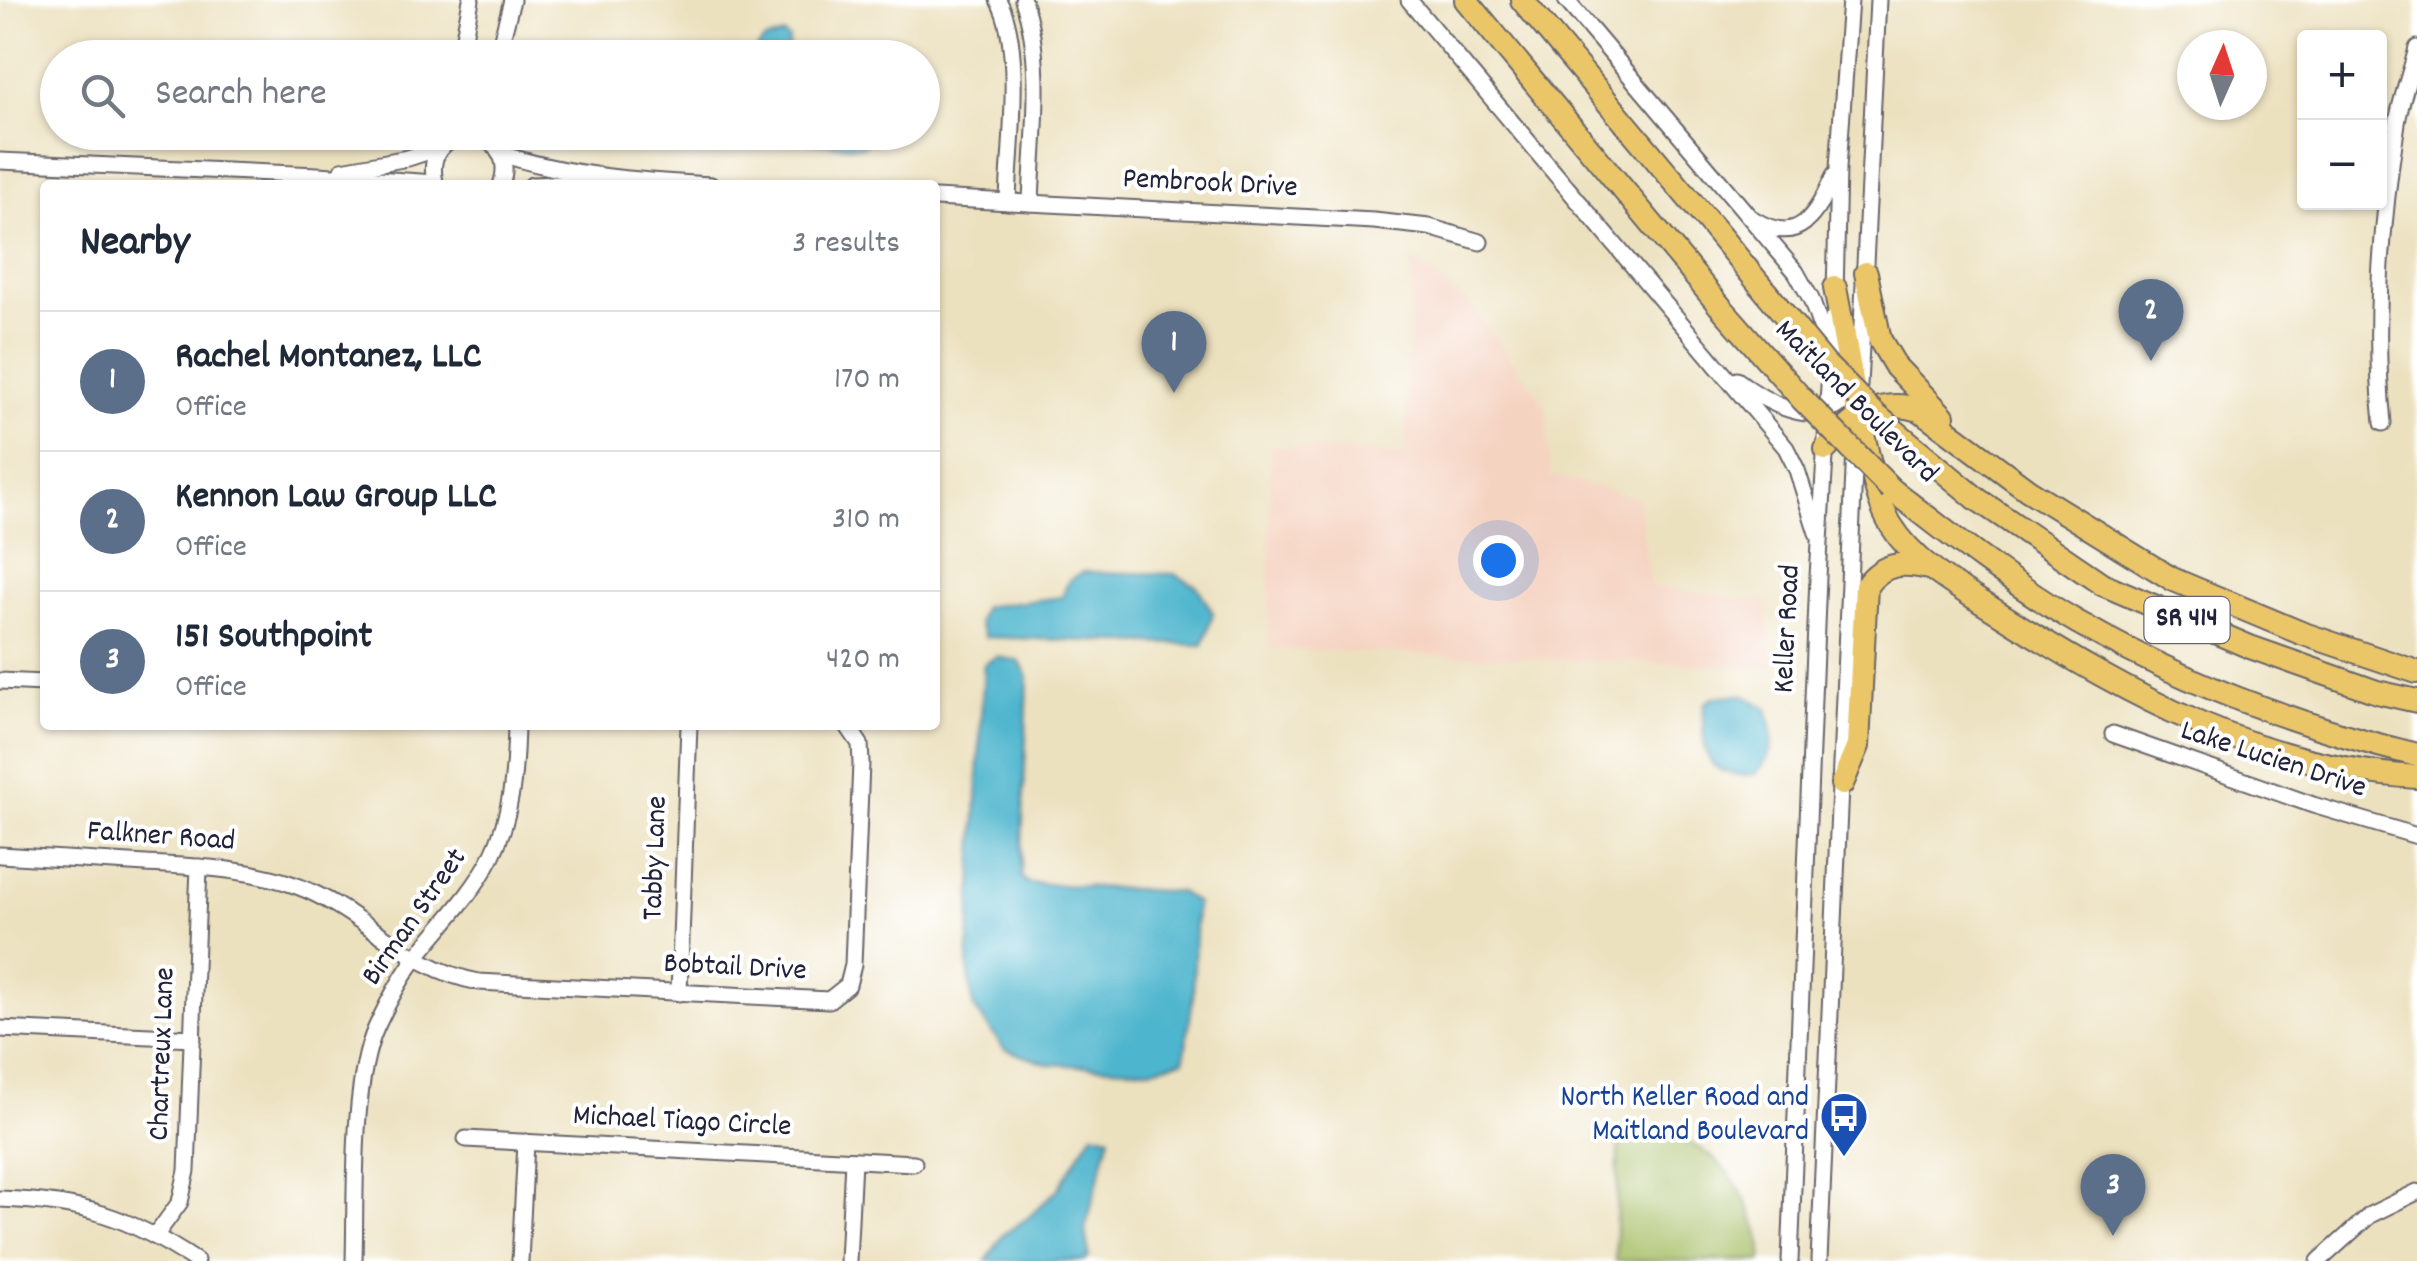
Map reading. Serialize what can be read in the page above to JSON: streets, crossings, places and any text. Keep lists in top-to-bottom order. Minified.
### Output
{"streets":{"highway":["Maitland Boulevard","SR 414"],"street":["Pembrook Drive","Keller Road","Lake Lucien Drive","Falkner Road","Tabby Lane","Birman Street","Bobtail Drive","Chartreux Lane","Michael Tiago Circle"]},"crossings":[["Falkner Road","Birman Street"],["Falkner Road","Bobtail Drive"],["Falkner Road","Chartreux Lane"],["Tabby Lane","Bobtail Drive"],["Birman Street","Bobtail Drive"]],"places":{"bus stop":["North Keller Road and Maitland Boulevard"]},"north":"top","page":{"map_buttons":["+","−"],"search":"Search here","heading":["Nearby","3 results"],"pins":["2","1","3"],"list":[{"mark":"1","name":"Rachel Montanez, LLC","note":"Office","value":"170 m"},{"mark":"2","name":"Kennon Law Group LLC","note":"Office","value":"310 m"},{"mark":"3","name":"151 Southpoint","note":"Office","value":"420 m"}]}}
